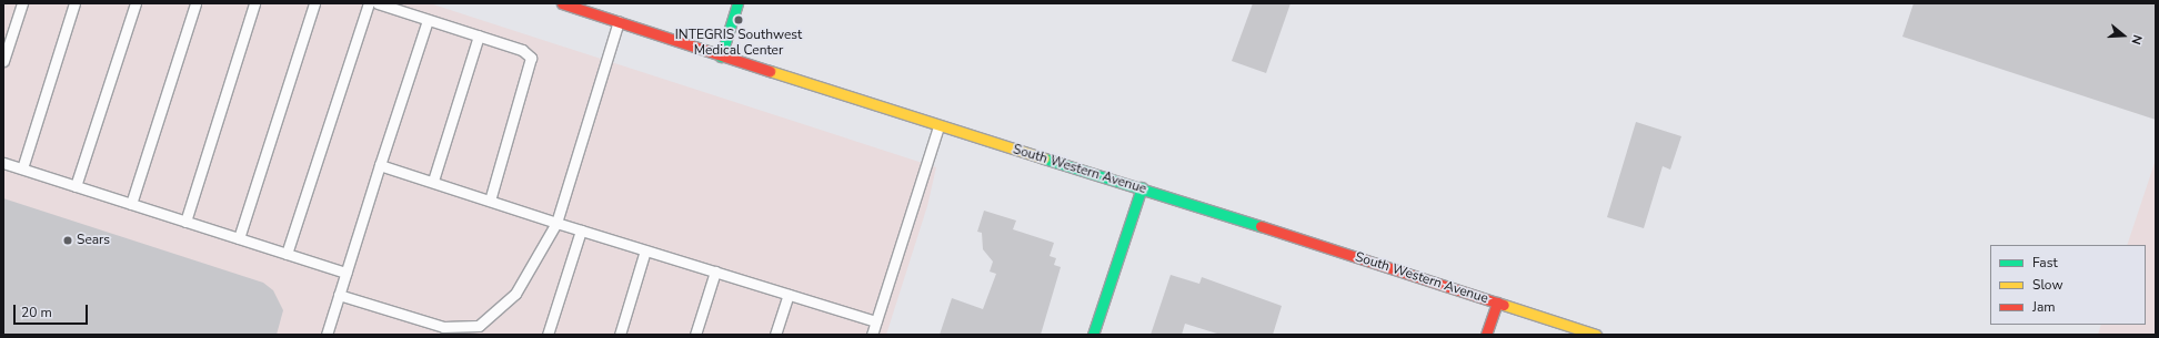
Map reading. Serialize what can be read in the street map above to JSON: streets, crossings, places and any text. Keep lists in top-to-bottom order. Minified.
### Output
{"streets":{"main road":["South Western Avenue"]},"places":["INTEGRIS Southwest Medical Center","Sears"],"legend":["Fast","Slow","Jam"],"scale_bar":"20 m","north":"right"}
